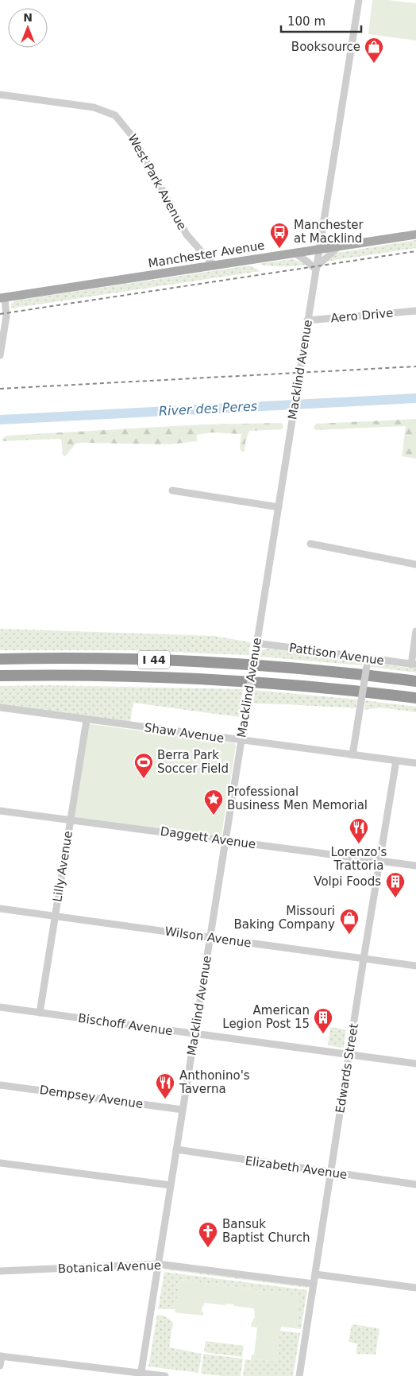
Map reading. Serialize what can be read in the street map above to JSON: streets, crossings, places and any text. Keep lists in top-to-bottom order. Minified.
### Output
{"streets":{"highway":["I 44"],"main road":["Manchester Avenue"],"street":["West Park Avenue","Aero Drive","Macklind Avenue","Pattison Avenue","Shaw Avenue","Daggett Avenue","Lilly Avenue","Wilson Avenue","Bischoff Avenue","Edwards Street","Dempsey Avenue","Elizabeth Avenue","Botanical Avenue"]},"crossings":[["West Park Avenue","Manchester Avenue"],["Manchester Avenue","Macklind Avenue"],["Aero Drive","Macklind Avenue"],["Macklind Avenue","Pattison Avenue"],["Macklind Avenue","Shaw Avenue"],["Macklind Avenue","Daggett Avenue"],["Macklind Avenue","Wilson Avenue"],["Macklind Avenue","Bischoff Avenue"],["Macklind Avenue","Dempsey Avenue"],["Macklind Avenue","Elizabeth Avenue"],["Macklind Avenue","Botanical Avenue"],["Shaw Avenue","Lilly Avenue"],["Shaw Avenue","Edwards Street"],["Daggett Avenue","Lilly Avenue"],["Daggett Avenue","Edwards Street"],["Lilly Avenue","Wilson Avenue"],["Lilly Avenue","Bischoff Avenue"],["Wilson Avenue","Edwards Street"],["Bischoff Avenue","Edwards Street"],["Edwards Street","Elizabeth Avenue"],["Edwards Street","Botanical Avenue"]],"water":["River des Peres"],"places":{"shop":["Booksource","Missouri Baking Company"],"bus stop":["Manchester at Macklind"],"sports":["Berra Park Soccer Field"],"place":["Professional Business Men Memorial"],"restaurant":["Lorenzo's Trattoria","Anthonino's Taverna"],"building":["Volpi Foods","American Legion Post 15"],"church":["Bansuk Baptist Church"]},"scale_bar":"100 m","north":"top"}
